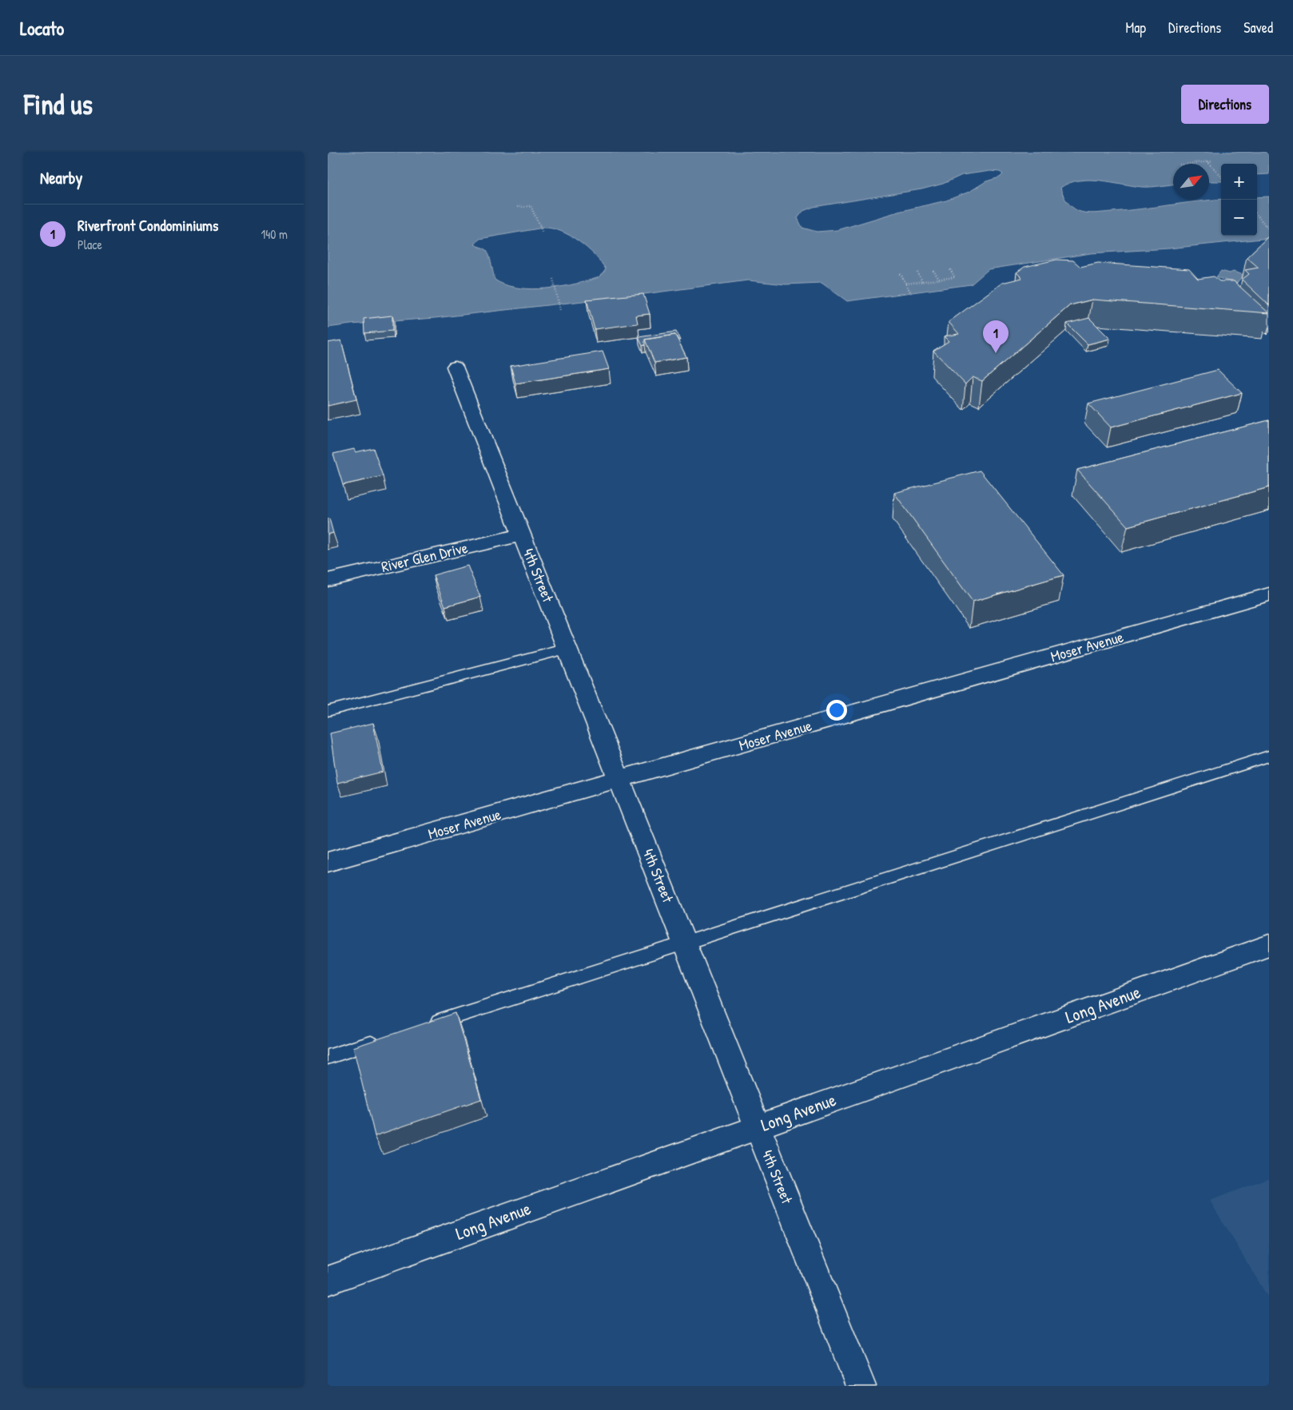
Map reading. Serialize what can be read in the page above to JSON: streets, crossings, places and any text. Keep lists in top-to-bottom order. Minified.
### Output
{"streets":{"street":["River Glen Drive","4th Street","Moser Avenue","Long Avenue"]},"crossings":[["River Glen Drive","4th Street"],["4th Street","Moser Avenue"],["4th Street","Long Avenue"]],"north":"top right","page":{"header":"Locato","nav":["Map","Directions","Saved"],"buttons":"Directions","title":"Find us","heading":"Nearby","map_buttons":["+","−"],"list":[{"mark":"1","name":"Riverfront Condominiums","note":"Place","value":"140 m"}],"pins":"1"}}
